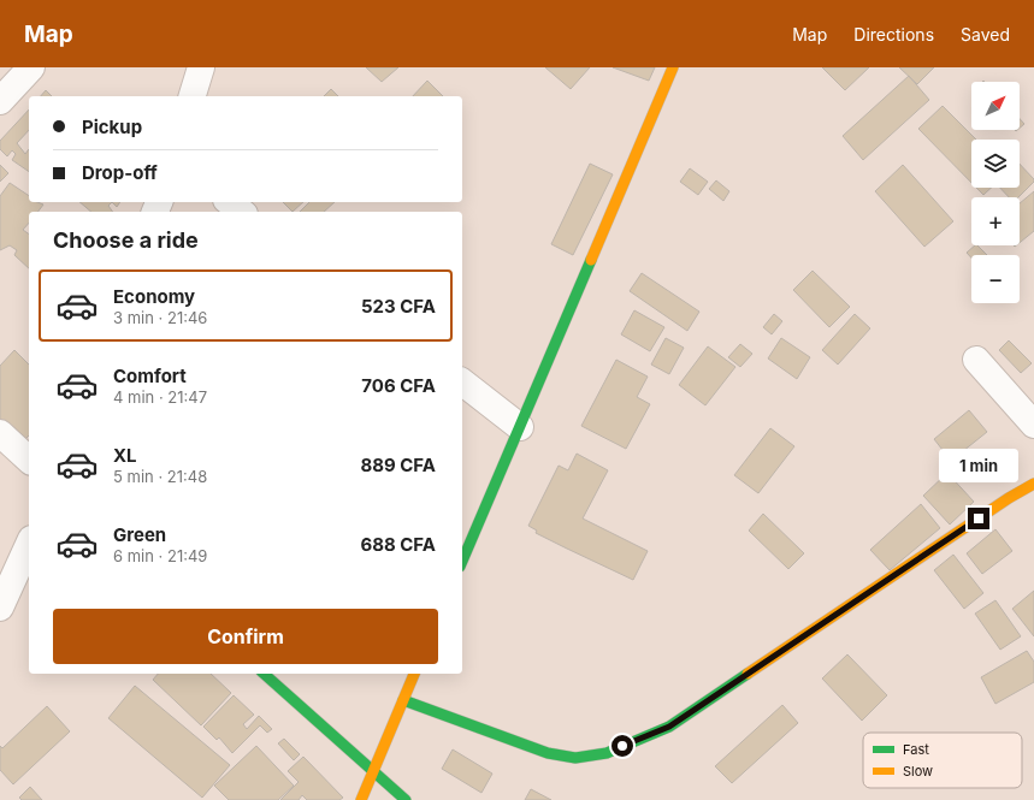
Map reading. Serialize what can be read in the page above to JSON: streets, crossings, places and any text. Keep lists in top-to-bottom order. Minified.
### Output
{"legend":["Fast","Slow"],"north":"top right","page":{"header":"Map","nav":["Map","Directions","Saved"],"map_buttons":["+","−"],"banner":["Pickup","Drop-off"],"heading":"Choose a ride","list":[{"name":"Economy","note":"3 min · 21:46","value":"523 CFA"},{"name":"Comfort","note":"4 min · 21:47","value":"706 CFA"},{"name":"XL","note":"5 min · 21:48","value":"889 CFA"},{"name":"Green","note":"6 min · 21:49","value":"688 CFA"}],"bubble":"1 min","buttons":"Confirm"}}
